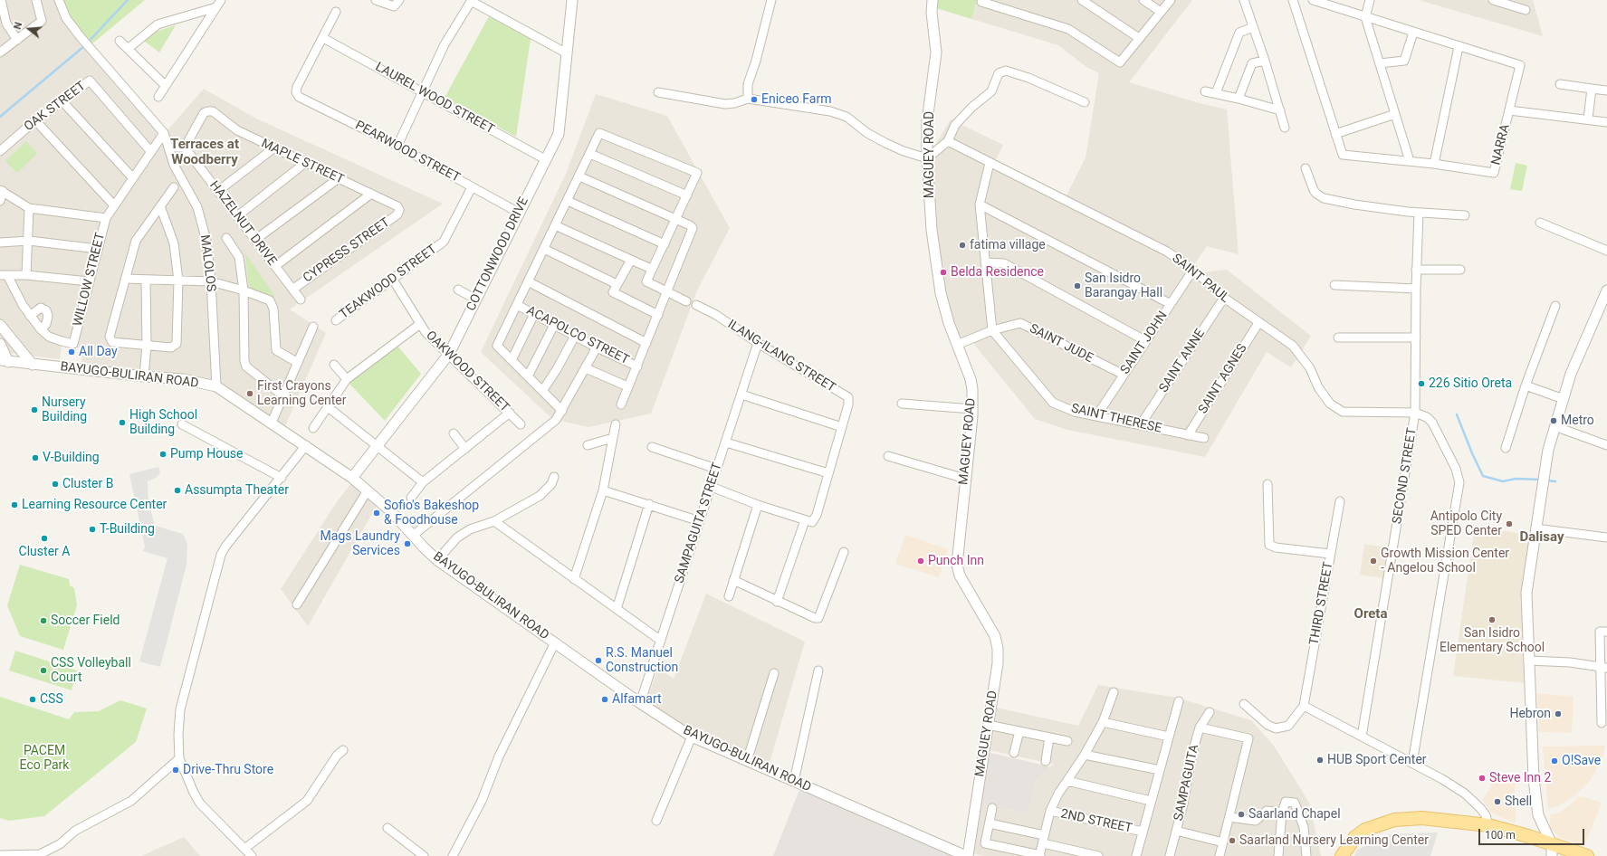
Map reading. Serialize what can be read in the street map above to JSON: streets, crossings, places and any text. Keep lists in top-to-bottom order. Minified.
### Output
{"streets":{"street":["LAUREL WOOD STREET","OAK STREET","NARRA","PEARWOOD STREET","MAGUEY ROAD","MAPLE STREET","HAZELNUT DRIVE","CYPRESS STREET","COTTONWOOD DRIVE","MALOLOS","SAINT PAUL","WILLOW STREET","TEAKWOOD STREET","ACAPOLCO STREET","SAINT JOHN","SAINT JUDE","ILANG-ILANG STREET","SAINT ANNE","OAKWOOD STREET","BAYUGO-BULIRAN ROAD","SAINT AGNES","SAINT THERESE","SECOND STREET","SAMPAGUITA STREET","THIRD STREET","SAMPAGUITA","2ND STREET"]},"crossings":[["LAUREL WOOD STREET","PEARWOOD STREET"],["LAUREL WOOD STREET","COTTONWOOD DRIVE"],["OAK STREET","WILLOW STREET"],["PEARWOOD STREET","COTTONWOOD DRIVE"],["PEARWOOD STREET","TEAKWOOD STREET"],["MAGUEY ROAD","SAINT JUDE"],["MAGUEY ROAD","BAYUGO-BULIRAN ROAD"],["MAPLE STREET","HAZELNUT DRIVE"],["MAPLE STREET","CYPRESS STREET"],["HAZELNUT DRIVE","CYPRESS STREET"],["COTTONWOOD DRIVE","OAKWOOD STREET"],["COTTONWOOD DRIVE","BAYUGO-BULIRAN ROAD"],["MALOLOS","WILLOW STREET"],["MALOLOS","BAYUGO-BULIRAN ROAD"],["SAINT PAUL","SAINT JOHN"],["SAINT PAUL","SAINT ANNE"],["SAINT PAUL","SAINT AGNES"],["SAINT PAUL","SECOND STREET"],["TEAKWOOD STREET","OAKWOOD STREET"],["SAINT JOHN","SAINT JUDE"],["SAINT JOHN","SAINT THERESE"],["SAINT JUDE","SAINT THERESE"],["ILANG-ILANG STREET","SAMPAGUITA STREET"],["SAINT ANNE","SAINT THERESE"],["BAYUGO-BULIRAN ROAD","SAMPAGUITA STREET"],["SAINT AGNES","SAINT THERESE"]],"districts":["Terraces at Woodberry","Dalisay","Oreta"],"parks":["PACEM Eco Park"],"places":["Eniceo Farm","fatima village","Belda Residence","San Isidro Barangay Hall","All Day","226 Sitio Oreta","First Crayons Learning Center","Nursery Building","Metro","High School Building","Pump House","V-Building","Cluster B","Assumpta Theater","Learning Resource Center","Sofio's Bakeshop & Foodhouse","Antipolo City SPED Center","T-Building","Cluster A","Mags Laundry Services","Punch Inn","Growth Mission Center - Angelou School","San Isidro Elementary School","Soccer Field","R.S. Manuel Construction","CSS Volleyball Court","CSS","Alfamart","Hebron","HUB Sport Center","O!Save","Drive-Thru Store","Steve Inn 2","Shell","Saarland Chapel","Saarland Nursery Learning Center"],"scale_bar":"100 m","north":"left"}
